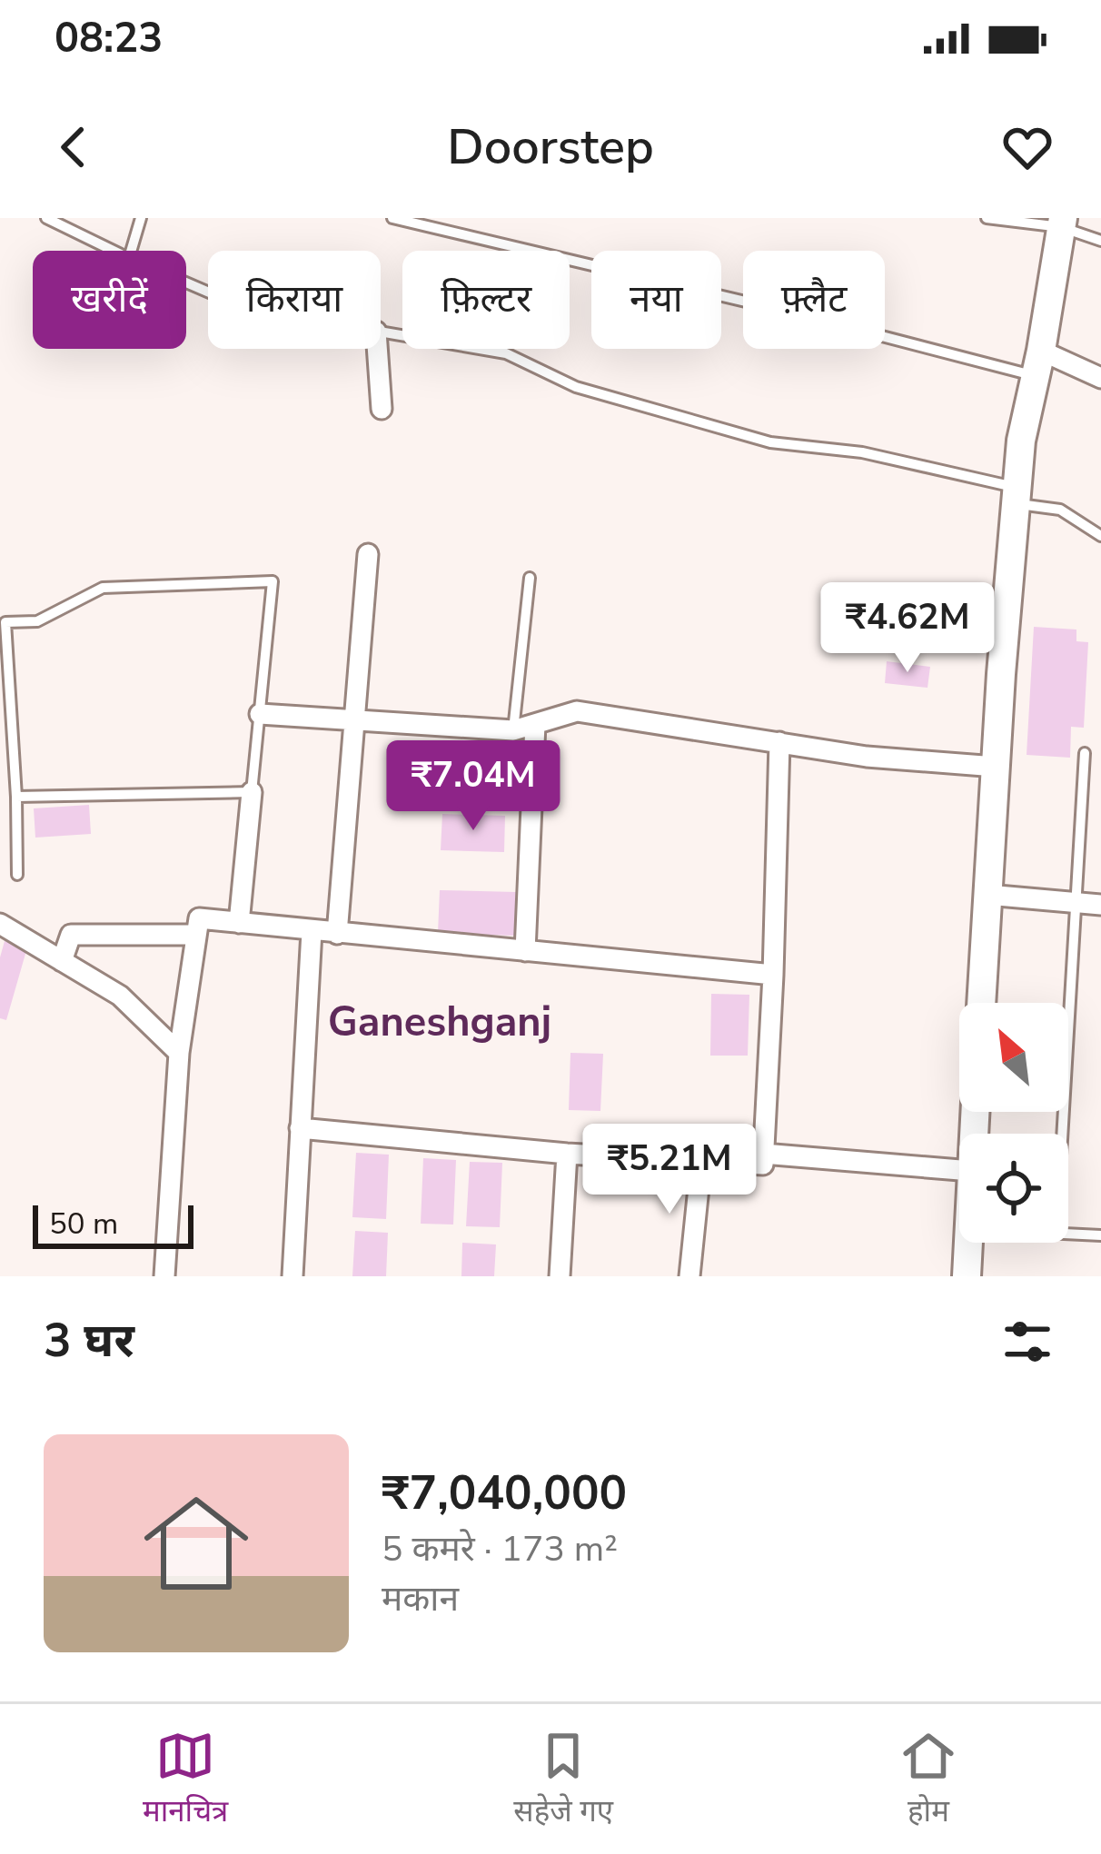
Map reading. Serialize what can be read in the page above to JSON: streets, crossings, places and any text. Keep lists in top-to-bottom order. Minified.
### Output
{"districts":["Ganeshganj"],"scale_bar":"50 m","north":"top left","page":{"status":"08:23","header":"Doorstep","chip":["खरीदें","किराया","फ़िल्टर","नया","फ़्लैट"],"price":["₹4.62M","₹7.04M","₹5.21M"],"scale":"50 m","heading":"3 घर","list":[{"name":"₹7,040,000","note":"5 कमरे · 173 m² · मकान"}],"tabs":["मानचित्र","सहेजे गए","होम"]}}
